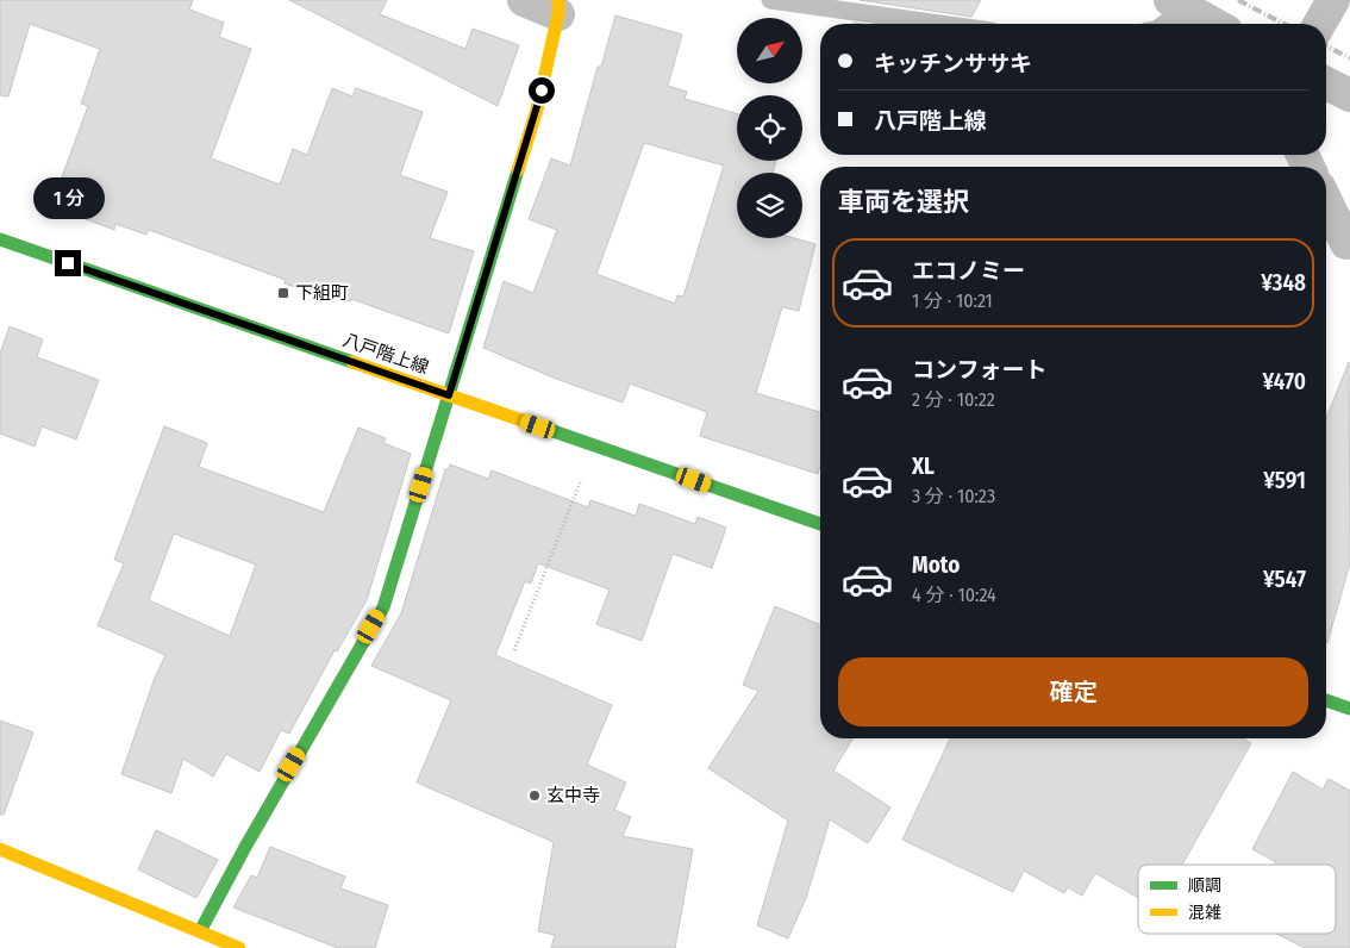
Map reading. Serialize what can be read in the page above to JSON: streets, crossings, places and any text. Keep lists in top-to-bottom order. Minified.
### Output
{"streets":{"street":["八戸階上線"]},"places":{"transit":["下組町"],"other":["玄中寺"]},"legend":["順調","混雑"],"north":"top right","page":{"banner":["キッチンササキ","八戸階上線"],"heading":"車両を選択","bubble":"1 分","list":[{"name":"エコノミー","note":"1 分 · 10:21","value":"¥348"},{"name":"コンフォート","note":"2 分 · 10:22","value":"¥470"},{"name":"XL","note":"3 分 · 10:23","value":"¥591"},{"name":"Moto","note":"4 分 · 10:24","value":"¥547"}],"buttons":"確定"}}
